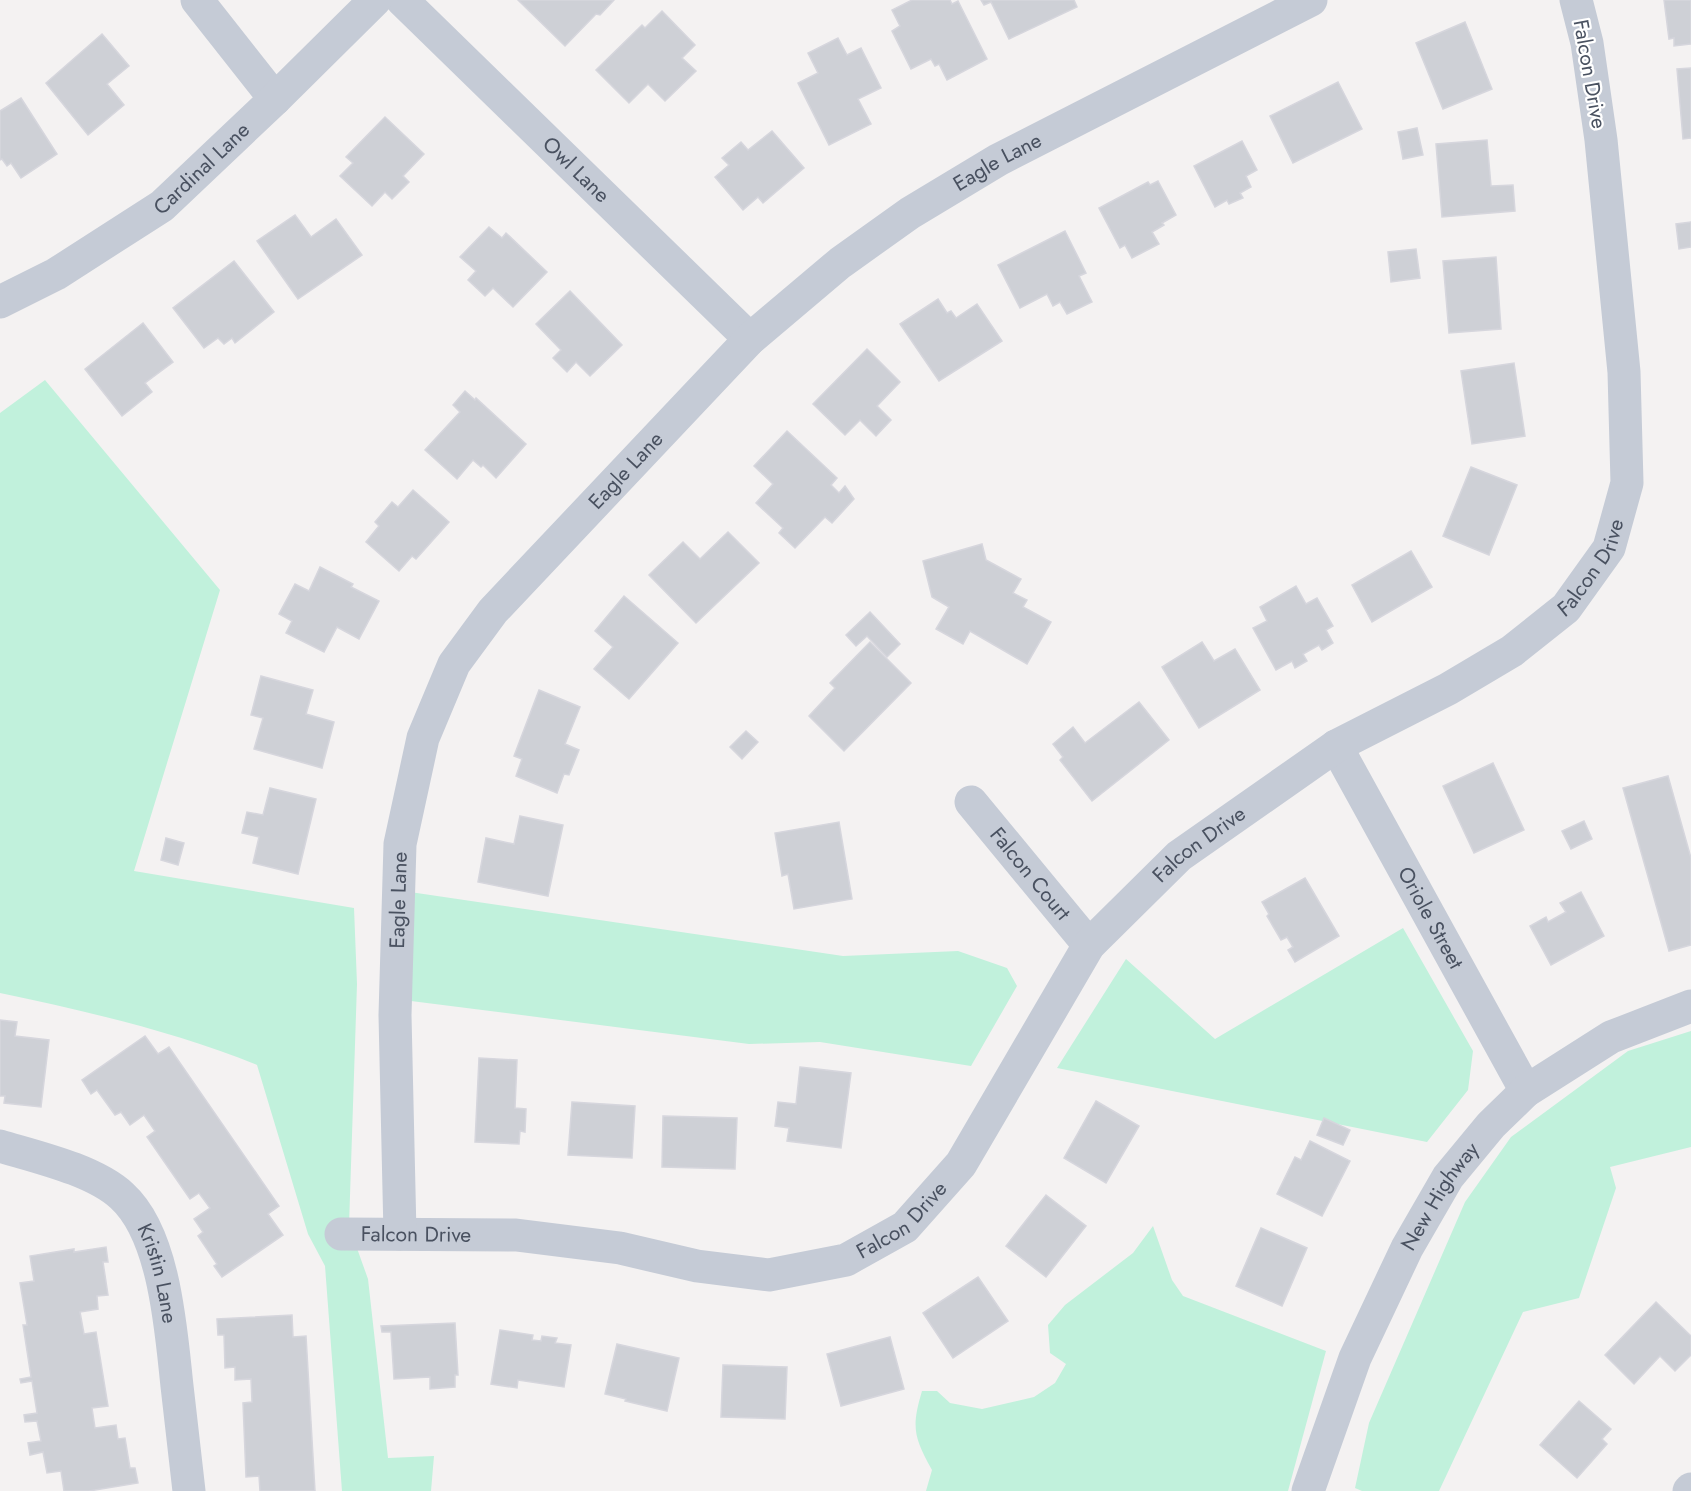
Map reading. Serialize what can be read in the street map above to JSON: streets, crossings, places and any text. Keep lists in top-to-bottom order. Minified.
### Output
{"streets":{"street":["Falcon Drive","Eagle Lane","Cardinal Lane","Owl Lane","Falcon Court","Oriole Street","New Highway","Kristin Lane"]},"crossings":[["Falcon Drive","Eagle Lane"],["Falcon Drive","Falcon Court"],["Falcon Drive","Oriole Street"],["Eagle Lane","Owl Lane"],["Oriole Street","New Highway"]]}
